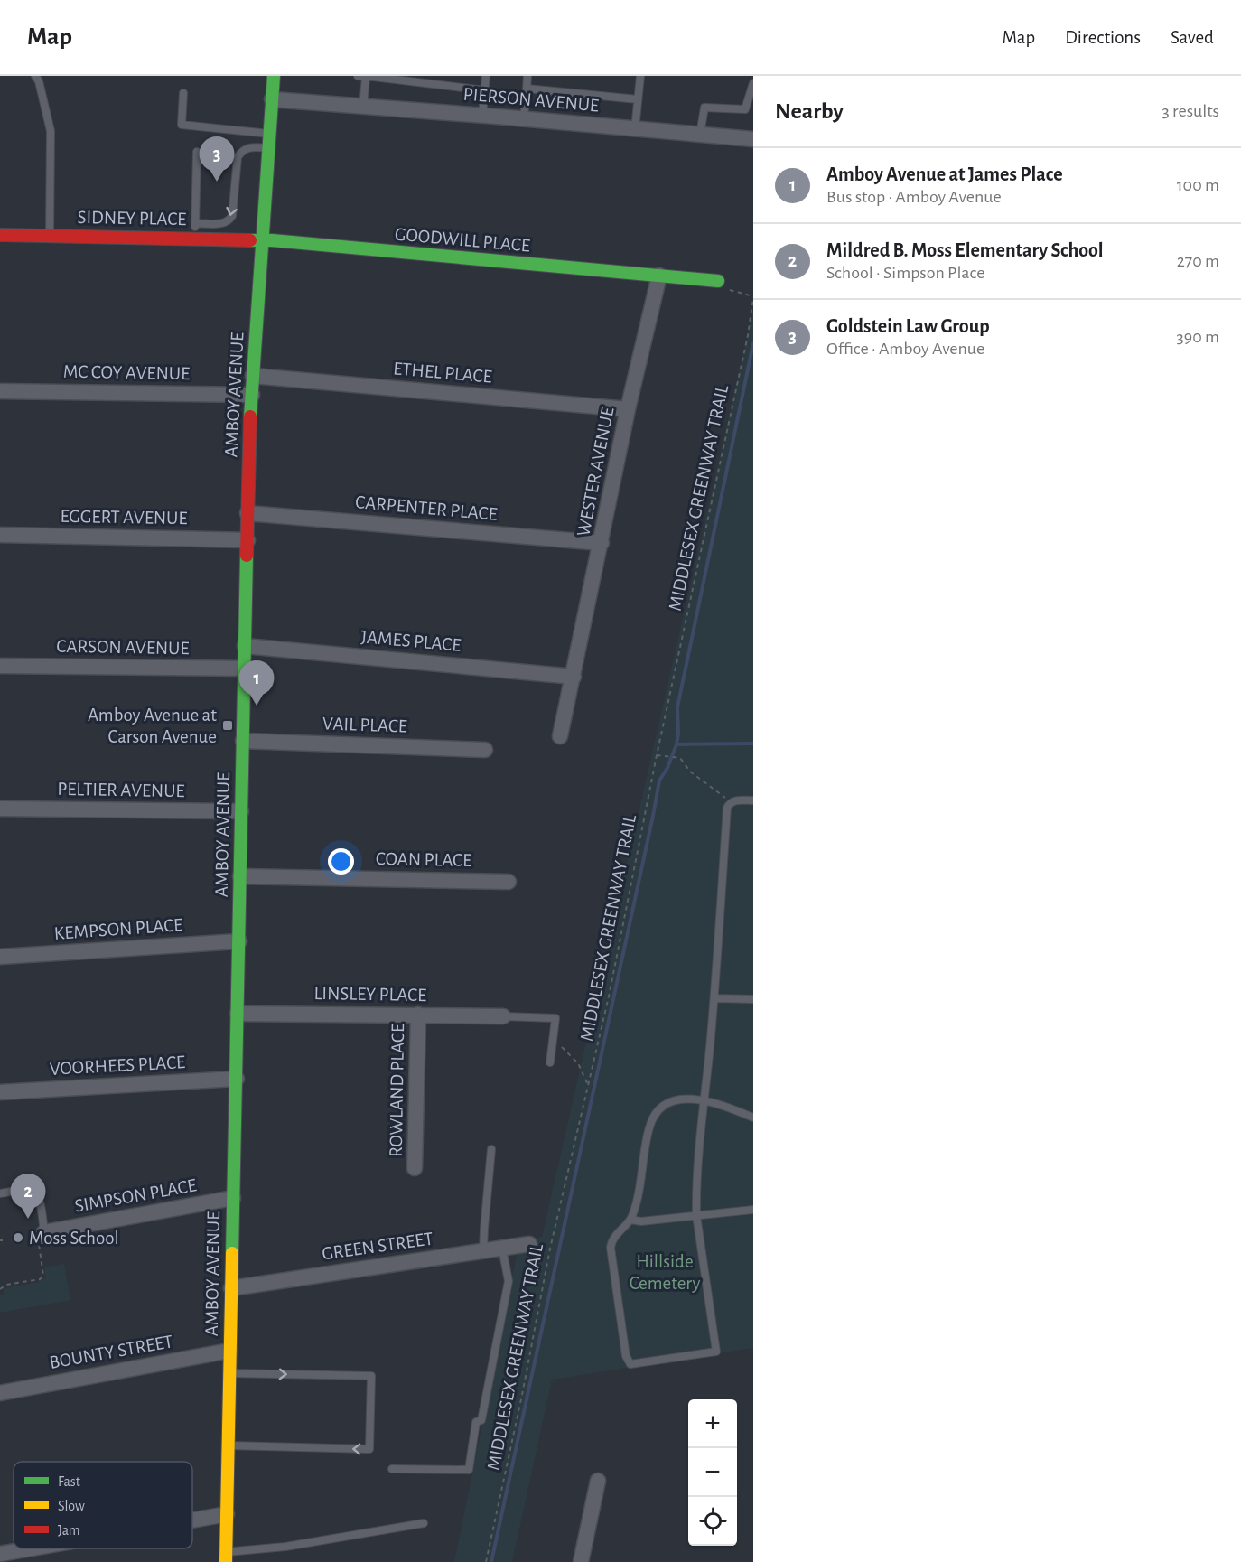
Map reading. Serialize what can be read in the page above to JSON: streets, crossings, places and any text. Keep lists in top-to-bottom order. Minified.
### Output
{"streets":{"street":["PIERSON AVENUE","SIDNEY PLACE","GOODWILL PLACE","MC COY AVENUE","ETHEL PLACE","AMBOY AVENUE","WESTER AVENUE","CARPENTER PLACE","EGGERT AVENUE","JAMES PLACE","CARSON AVENUE","VAIL PLACE","PELTIER AVENUE","COAN PLACE","KEMPSON PLACE","LINSLEY PLACE","VOORHEES PLACE","ROWLAND PLACE","SIMPSON PLACE","GREEN STREET","BOUNTY STREET"],"path":["MIDDLESEX GREENWAY TRAIL"]},"crossings":[["PIERSON AVENUE","AMBOY AVENUE"],["SIDNEY PLACE","GOODWILL PLACE"],["SIDNEY PLACE","AMBOY AVENUE"],["GOODWILL PLACE","AMBOY AVENUE"],["GOODWILL PLACE","WESTER AVENUE"],["MC COY AVENUE","AMBOY AVENUE"],["ETHEL PLACE","AMBOY AVENUE"],["ETHEL PLACE","WESTER AVENUE"],["AMBOY AVENUE","CARPENTER PLACE"],["AMBOY AVENUE","EGGERT AVENUE"],["AMBOY AVENUE","JAMES PLACE"],["AMBOY AVENUE","CARSON AVENUE"],["AMBOY AVENUE","VAIL PLACE"],["AMBOY AVENUE","PELTIER AVENUE"],["AMBOY AVENUE","COAN PLACE"],["AMBOY AVENUE","KEMPSON PLACE"],["AMBOY AVENUE","LINSLEY PLACE"],["AMBOY AVENUE","VOORHEES PLACE"],["AMBOY AVENUE","SIMPSON PLACE"],["AMBOY AVENUE","GREEN STREET"],["AMBOY AVENUE","BOUNTY STREET"],["WESTER AVENUE","CARPENTER PLACE"],["WESTER AVENUE","JAMES PLACE"],["LINSLEY PLACE","ROWLAND PLACE"]],"parks":["Hillside Cemetery"],"places":{"transit":["Amboy Avenue at Carson Avenue"],"other":["Moss School"]},"legend":["Fast","Slow","Jam"],"page":{"header":"Map","nav":["Map","Directions","Saved"],"heading":["Nearby","3 results"],"pins":["3","1","2"],"list":[{"mark":"1","name":"Amboy Avenue at James Place","note":"Bus stop · Amboy Avenue","value":"100 m"},{"mark":"2","name":"Mildred B. Moss Elementary School","note":"School · Simpson Place","value":"270 m"},{"mark":"3","name":"Goldstein Law Group","note":"Office · Amboy Avenue","value":"390 m"}],"map_buttons":["+","−"]}}
